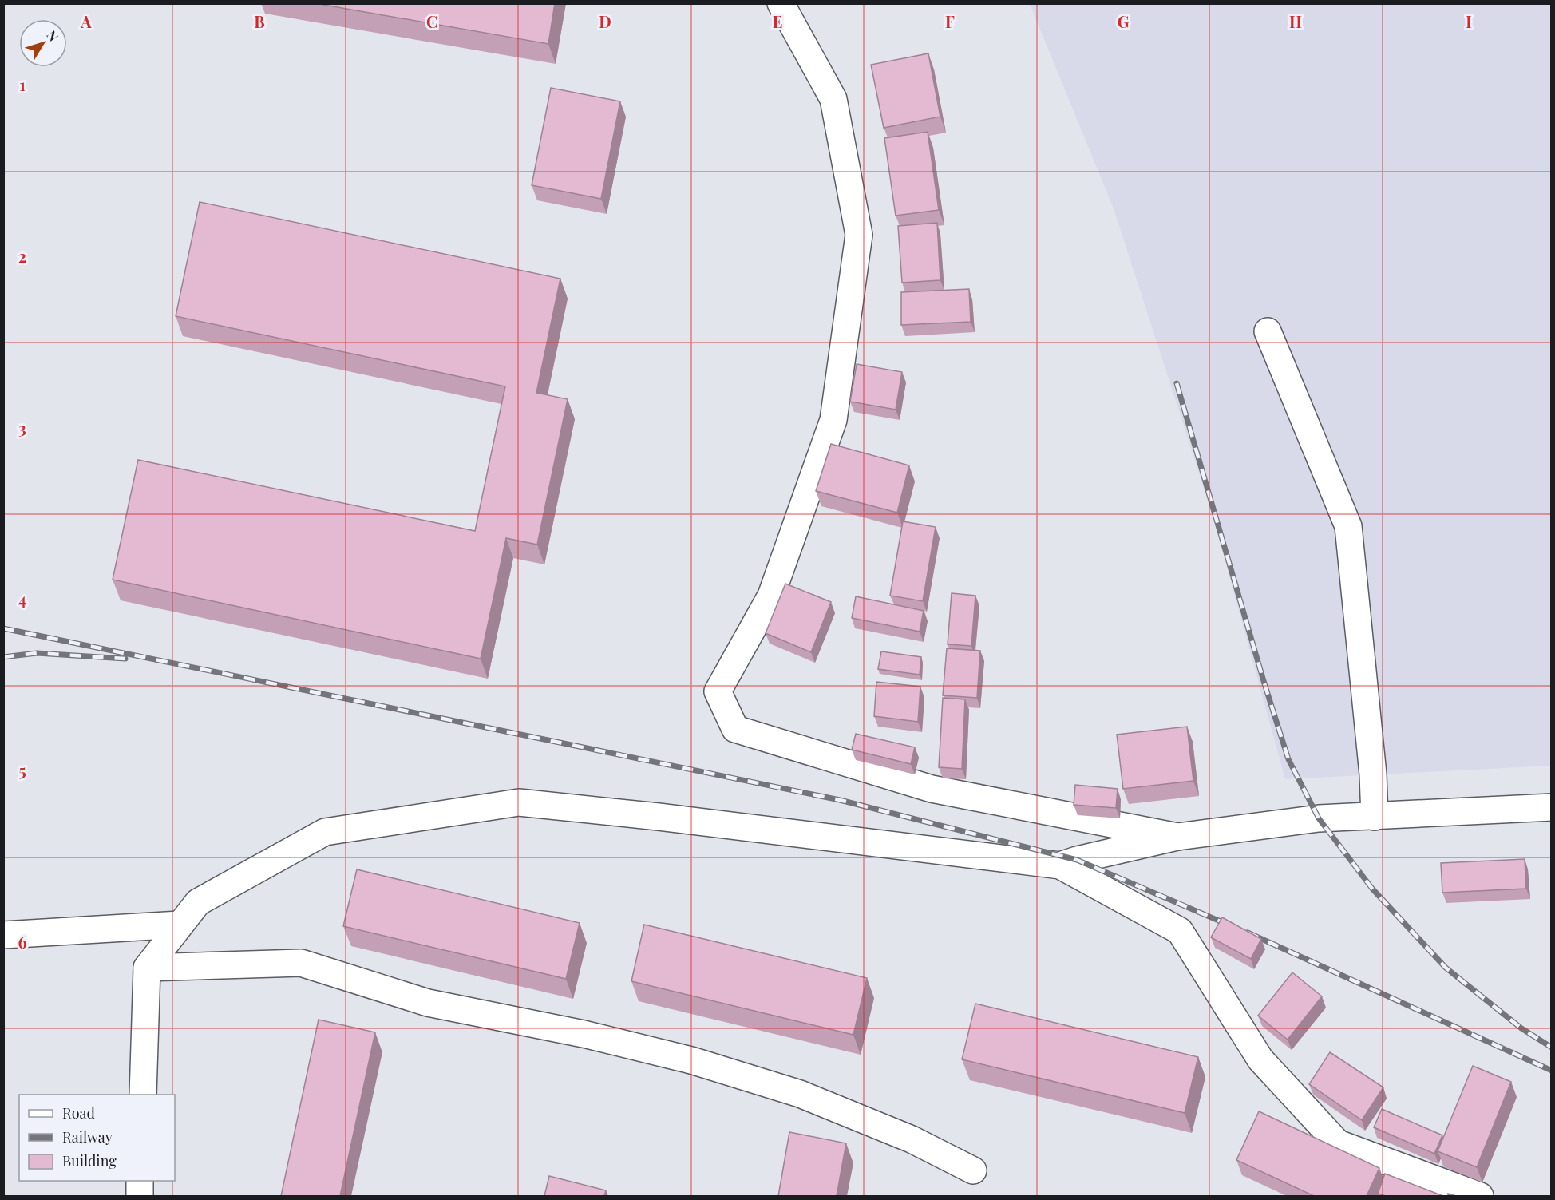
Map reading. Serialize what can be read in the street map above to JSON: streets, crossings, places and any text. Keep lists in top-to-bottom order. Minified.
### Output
{"legend":["Road","Railway","Building"],"north":"top right","grid":{"columns":["A","B","C","D","E","F","G","H","I"],"rows":["1","2","3","4","5","6"]}}
